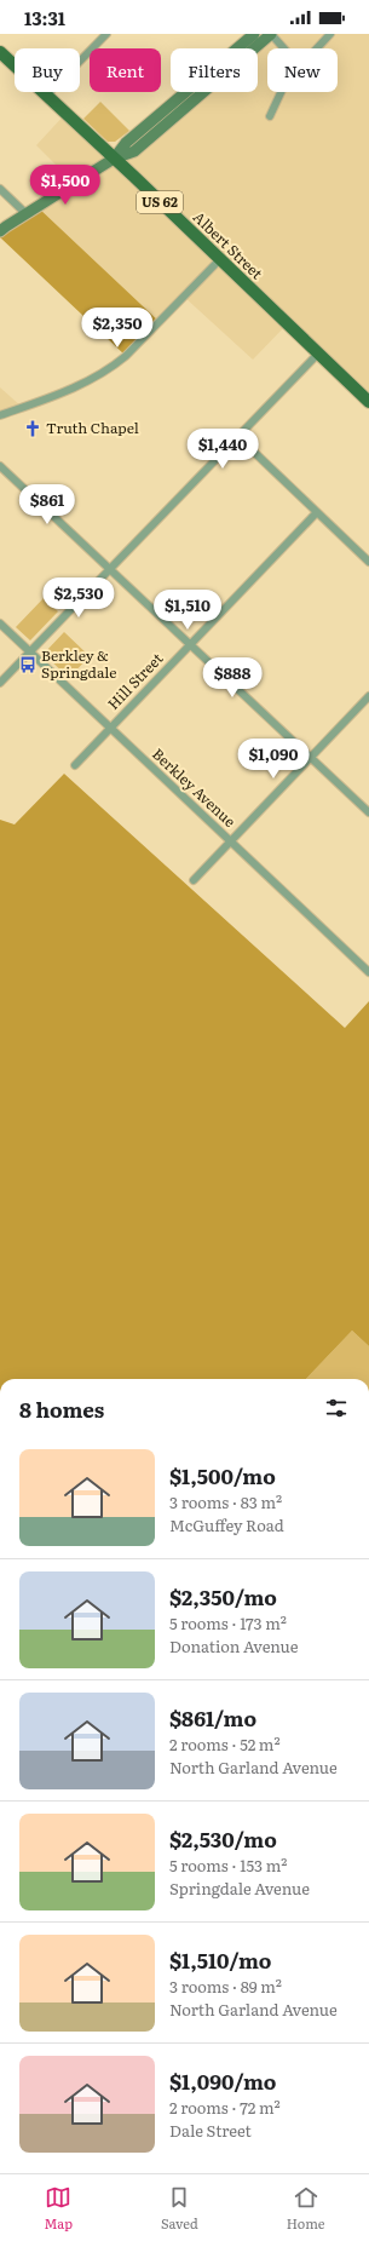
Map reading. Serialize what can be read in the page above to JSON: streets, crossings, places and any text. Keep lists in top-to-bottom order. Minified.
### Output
{"streets":{"main road":["US 62","Albert Street"],"street":["Hill Street","Berkley Avenue"]},"crossings":[["Hill Street","Berkley Avenue"]],"places":{"church":["Truth Chapel"],"bus stop":["Berkley & Springdale"]},"page":{"status":"13:31","chip":["Buy","Rent","Filters","New"],"price":["$1,500","$2,350","$1,440","$861","$2,530","$1,510","$888","$1,090"],"heading":"8 homes","list":[{"name":"$1,500/mo","note":"3 rooms · 83 m² · McGuffey Road"},{"name":"$2,350/mo","note":"5 rooms · 173 m² · Donation Avenue"},{"name":"$861/mo","note":"2 rooms · 52 m² · North Garland Avenue"},{"name":"$2,530/mo","note":"5 rooms · 153 m² · Springdale Avenue"},{"name":"$1,510/mo","note":"3 rooms · 89 m² · North Garland Avenue"},{"name":"$1,090/mo","note":"2 rooms · 72 m² · Dale Street"}],"tabs":["Map","Saved","Home"]}}
